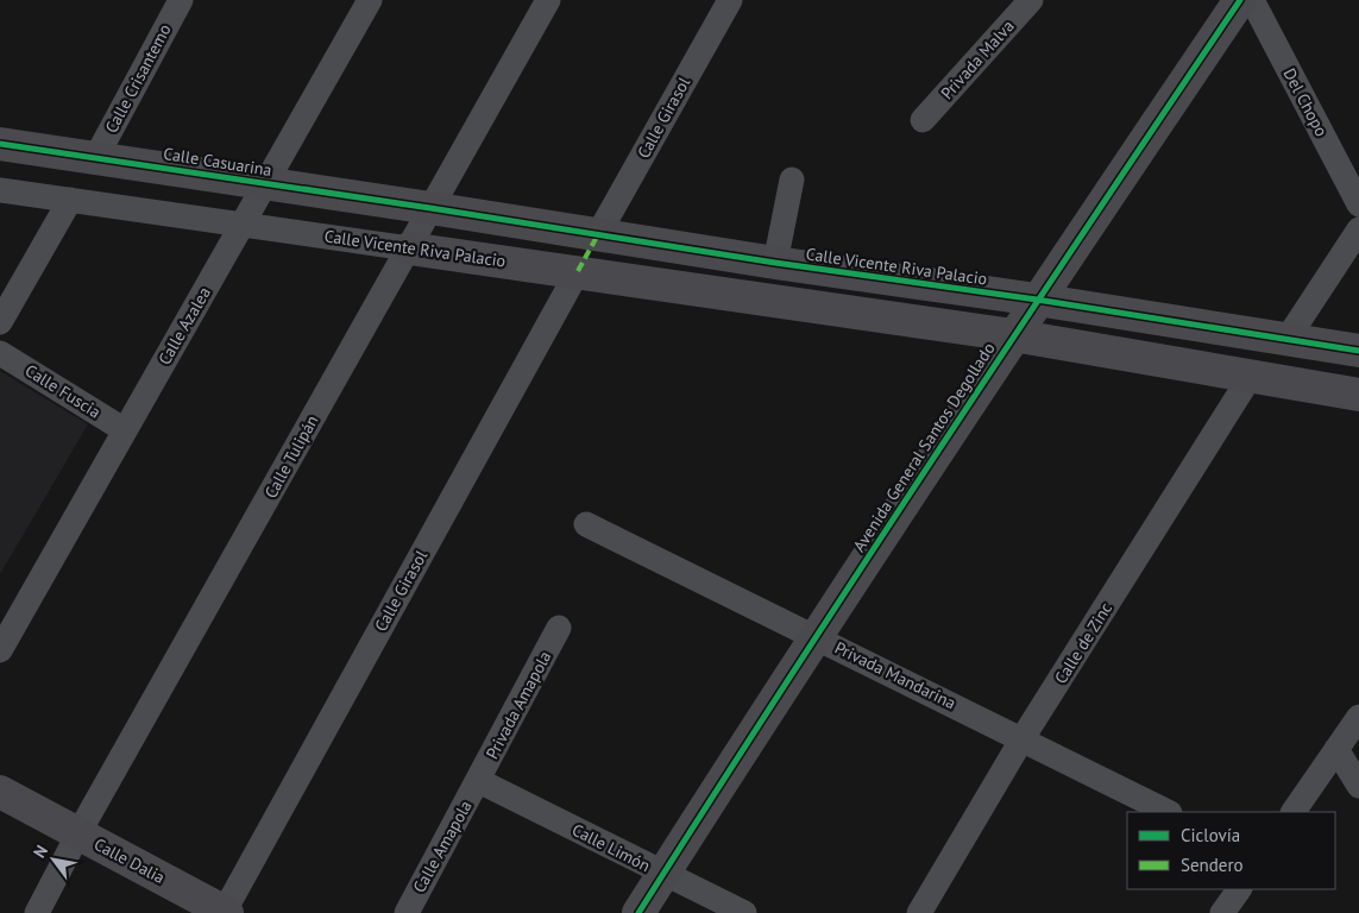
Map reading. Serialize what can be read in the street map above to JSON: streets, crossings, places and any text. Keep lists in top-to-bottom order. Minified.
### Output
{"streets":{"street":["Privada Malva","Calle Crisantemo","Del Chopo","Calle Girasol","Calle Casuarina","Calle Vicente Riva Palacio","Calle Azalea","Calle Fuscia","Avenida General Santos Degollado","Calle Tulipán","Calle de Zinc","Privada Mandarina","Privada Amapola","Calle Amapola","Calle Limón","Calle Dalia"]},"crossings":[["Calle Crisantemo","Calle Casuarina"],["Calle Girasol","Calle Vicente Riva Palacio"],["Calle Girasol","Calle Dalia"],["Calle Casuarina","Calle Vicente Riva Palacio"],["Calle Casuarina","Calle Azalea"],["Calle Casuarina","Calle Tulipán"],["Calle Vicente Riva Palacio","Calle Azalea"],["Calle Vicente Riva Palacio","Avenida General Santos Degollado"],["Calle Vicente Riva Palacio","Calle Tulipán"],["Calle Vicente Riva Palacio","Calle de Zinc"],["Calle Azalea","Calle Fuscia"],["Avenida General Santos Degollado","Privada Mandarina"],["Avenida General Santos Degollado","Calle Limón"],["Calle Tulipán","Calle Dalia"],["Calle de Zinc","Privada Mandarina"],["Privada Amapola","Calle Amapola"],["Privada Amapola","Calle Limón"],["Calle Amapola","Calle Limón"]],"legend":["Ciclovía","Sendero"],"north":"top left"}
